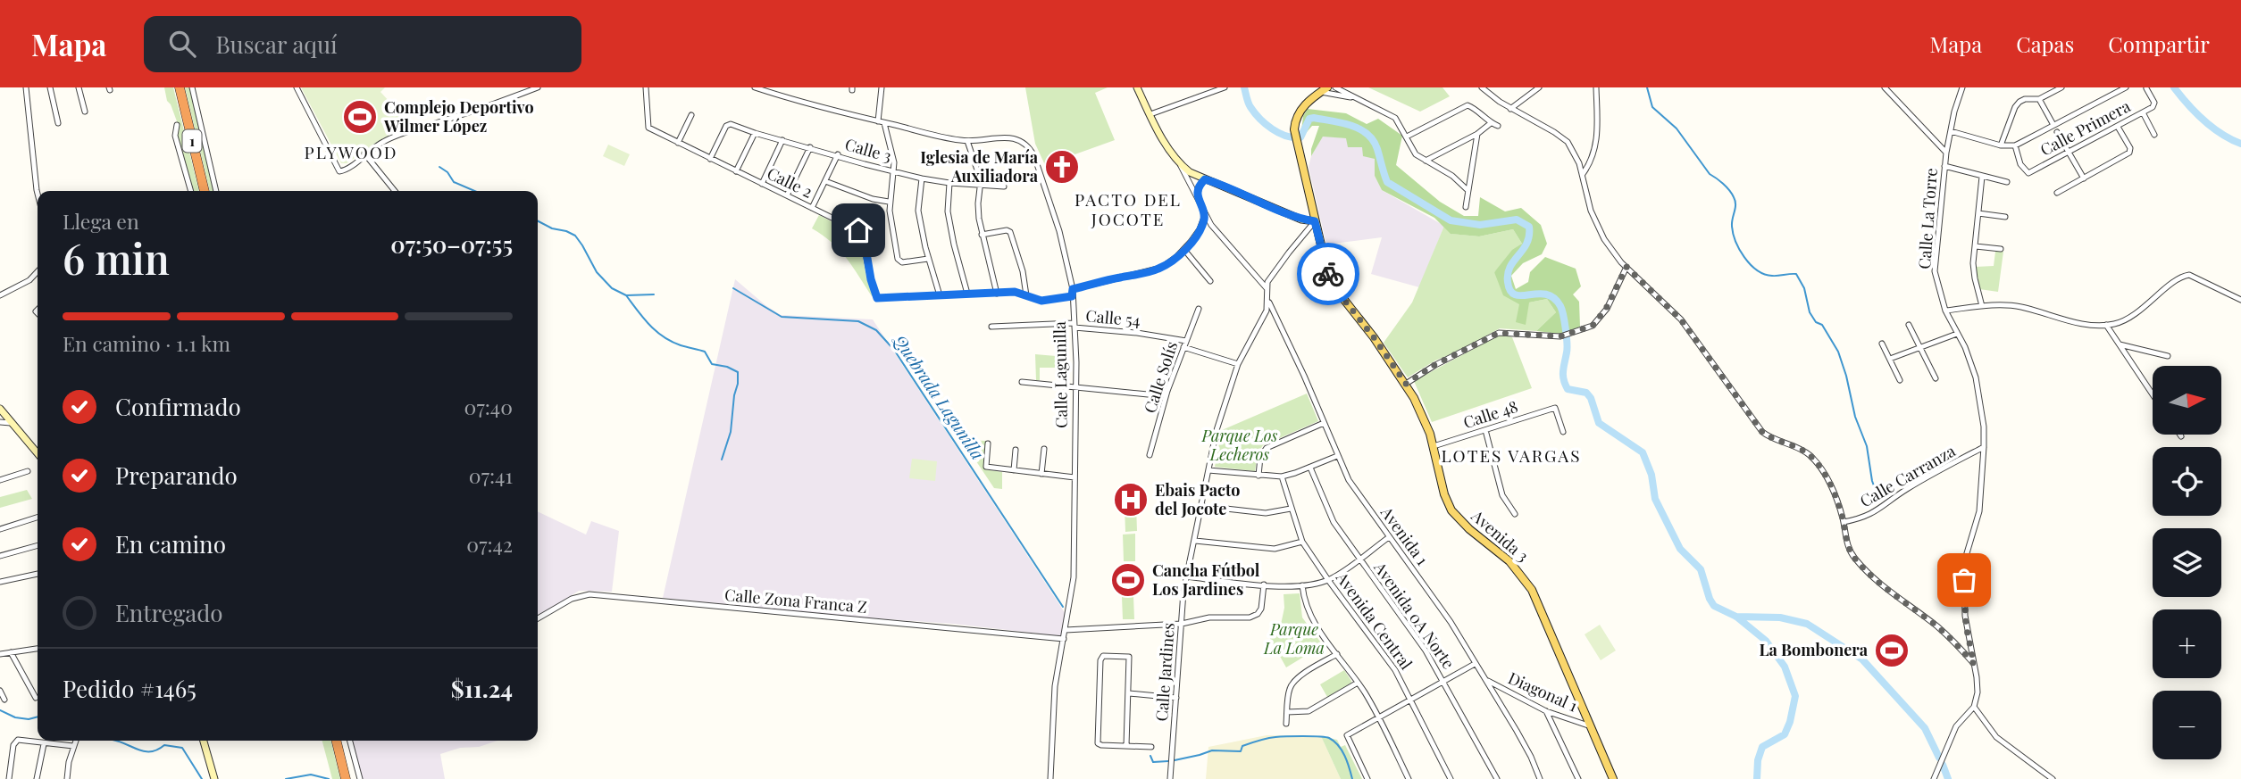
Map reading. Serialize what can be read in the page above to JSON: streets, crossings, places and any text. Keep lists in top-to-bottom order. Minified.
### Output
{"streets":{"highway":["1"],"main road":["Avenida 3"],"street":["Calle Primera","Calle 3","Calle 2","Calle La Torre","Calle 54","Calle Lagunilla","Calle Solís","Calle 48","Calle Carranza","Avenida 1","Calle Zona Franca Z","Avenida 0A Norte","Avenida Central","Calle Jardines","Diagonal 1"]},"crossings":[["Calle 3","Calle 2"],["Calle La Torre","Calle Carranza"],["Calle 54","Calle Lagunilla"],["Calle 54","Calle Solís"],["Calle Lagunilla","Calle Zona Franca Z"],["Calle 48","Avenida 3"],["Avenida 1","Calle Jardines"],["Avenida 1","Diagonal 1"],["Avenida 3","Diagonal 1"]],"districts":["PLYWOOD","PACTO DEL JOCOTE","LOTES VARGAS"],"water":["Quebrada Lagunilla"],"parks":["Parque Los Lecheros","Parque La Loma"],"places":{"sports":["Complejo Deportivo Wilmer López","Cancha Fútbol Los Jardines","La Bombonera"],"church":["Iglesia de María Auxiliadora"],"hospital":["Ebais Pacto del Jocote"]},"north":"right","page":{"header":"Mapa","search":"Buscar aquí","nav":["Mapa","Capas","Compartir"],"heading":["6 min","Llega en","07:50–07:55"],"panel":["Pedido #1465","$11.24"],"bar":"En camino · 1.1 km","map_buttons":["+","−"],"list":[["Confirmado","07:40"],["Preparando","07:41"],["En camino","07:42"],"Entregado"]}}
